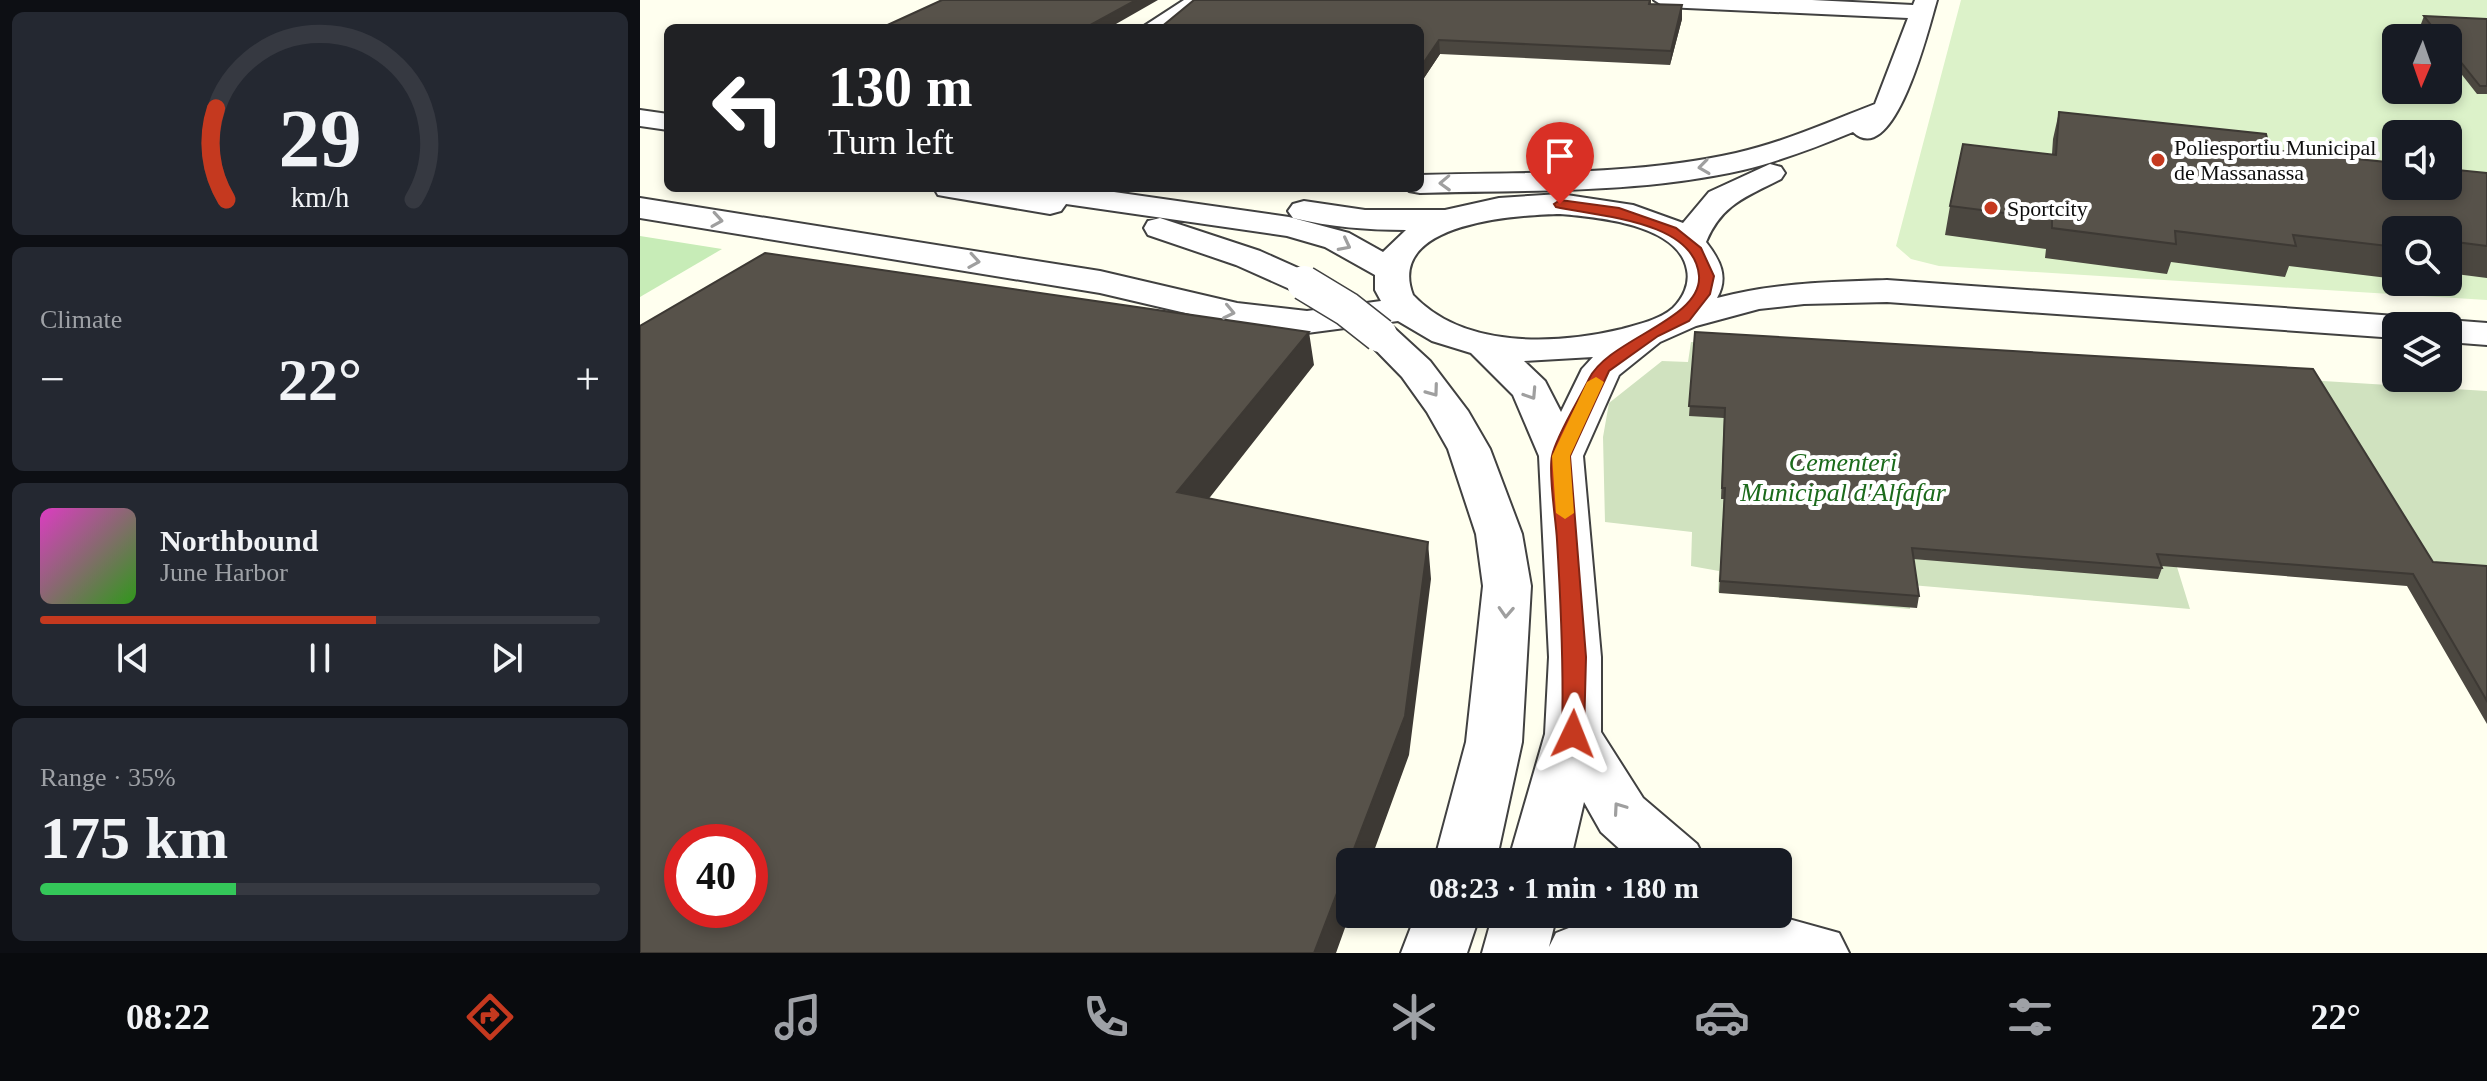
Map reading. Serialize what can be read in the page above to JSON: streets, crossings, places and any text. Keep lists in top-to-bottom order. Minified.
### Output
{"parks":["Cementeri Municipal d'Alfafar"],"places":["Poliesportiu Municipal de Massanassa","Sportcity"],"north":"bottom","page":{"turn":["130 m","Turn left"],"tile":["Climate",["Range · 35%","175 km"]],"heat":["−","22°","+"],"song":["Northbound","June Harbor"],"limit":"40","trip":"08:23 · 1 min · 180 m","tabs":["08:22","22°"],"gauge":["29","km/h"]}}
